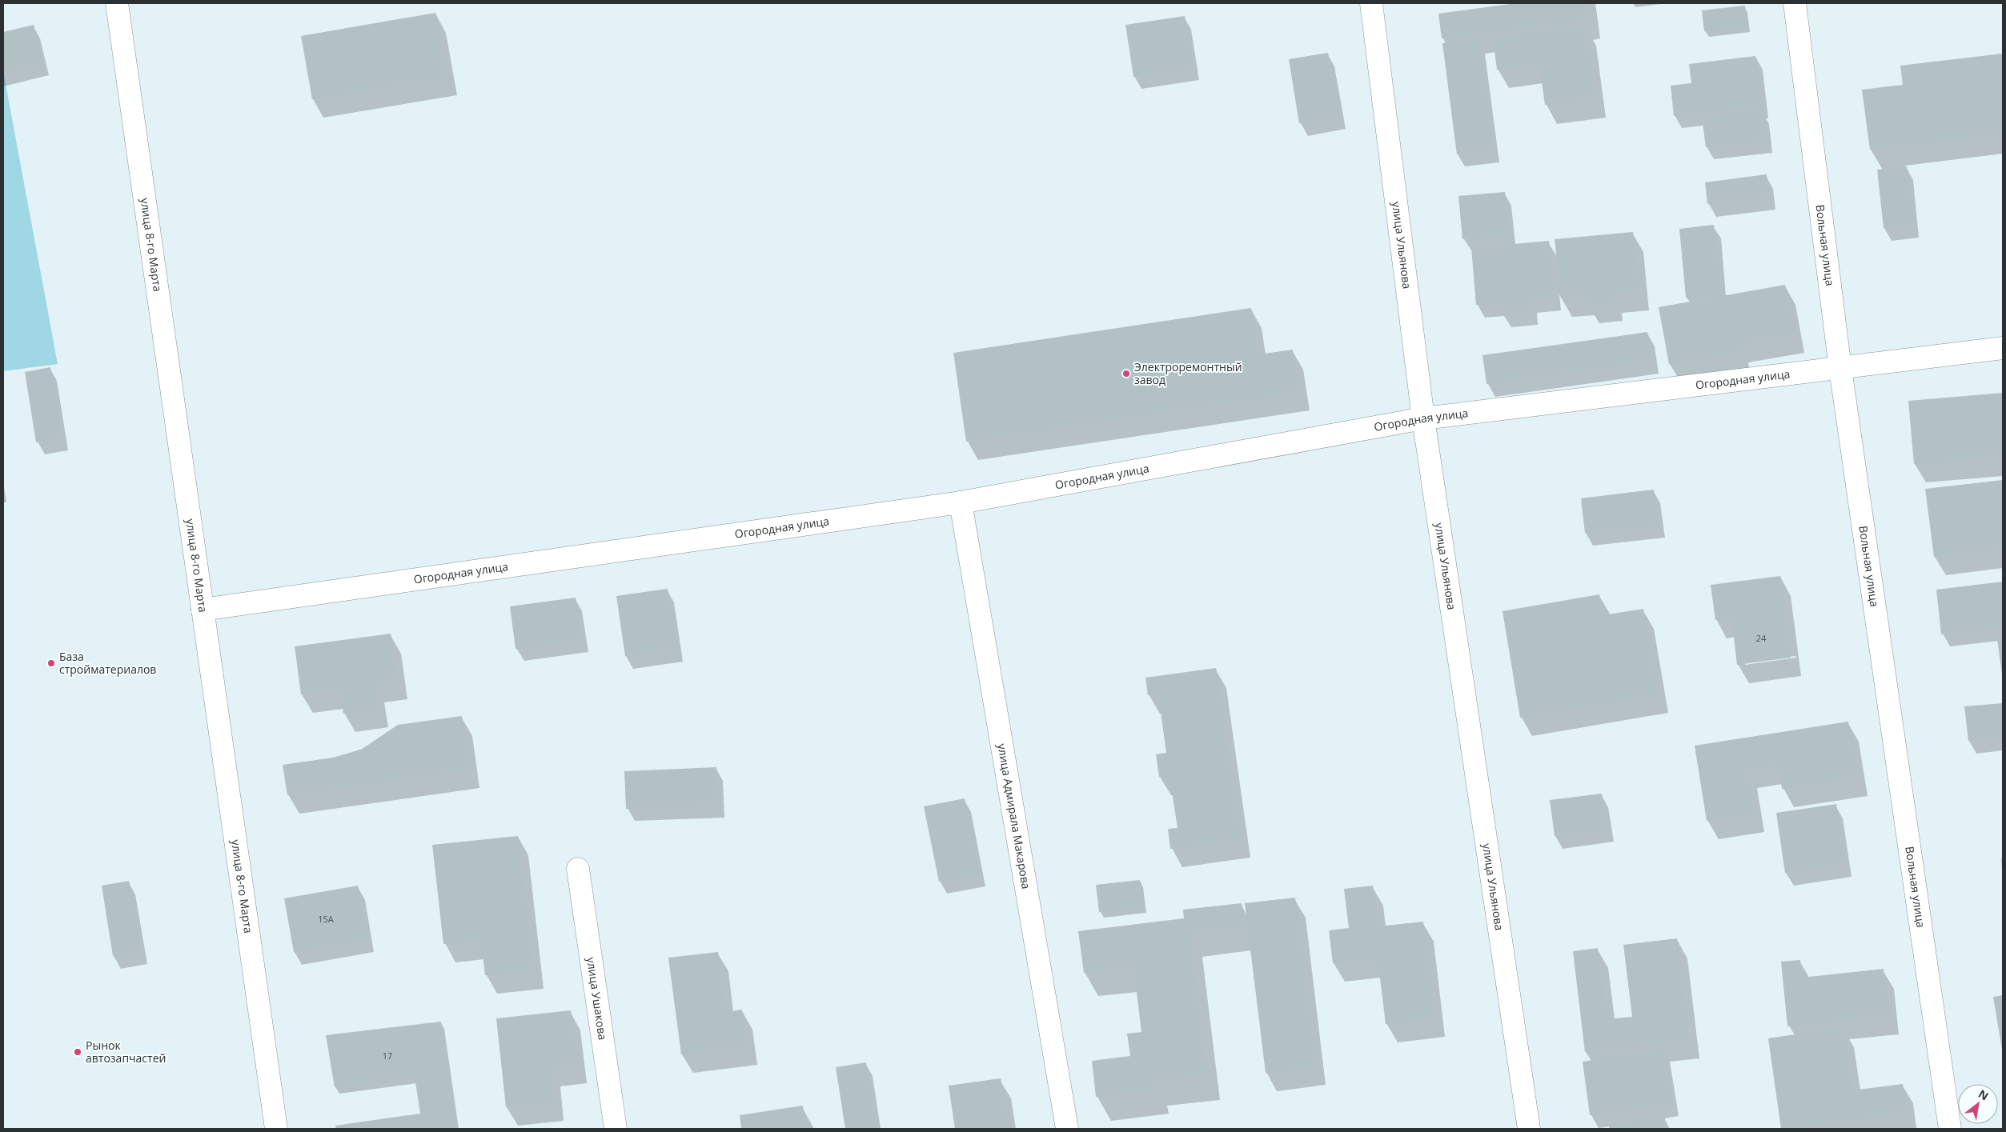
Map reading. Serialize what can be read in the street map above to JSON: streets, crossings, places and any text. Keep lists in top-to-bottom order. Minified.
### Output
{"streets":{"street":["улица 8-го Марта","улица Ульянова","Вольная улица","Огородная улица","улица Адмирала Макарова","улица Ушакова"]},"crossings":[["улица 8-го Марта","Огородная улица"],["улица Ульянова","Огородная улица"],["Вольная улица","Огородная улица"],["Огородная улица","улица Адмирала Макарова"]],"places":["Электроремонтный завод","База стройматериалов","Рынок автозапчастей"],"house_numbers":["24","15А","17"],"north":"top right"}
